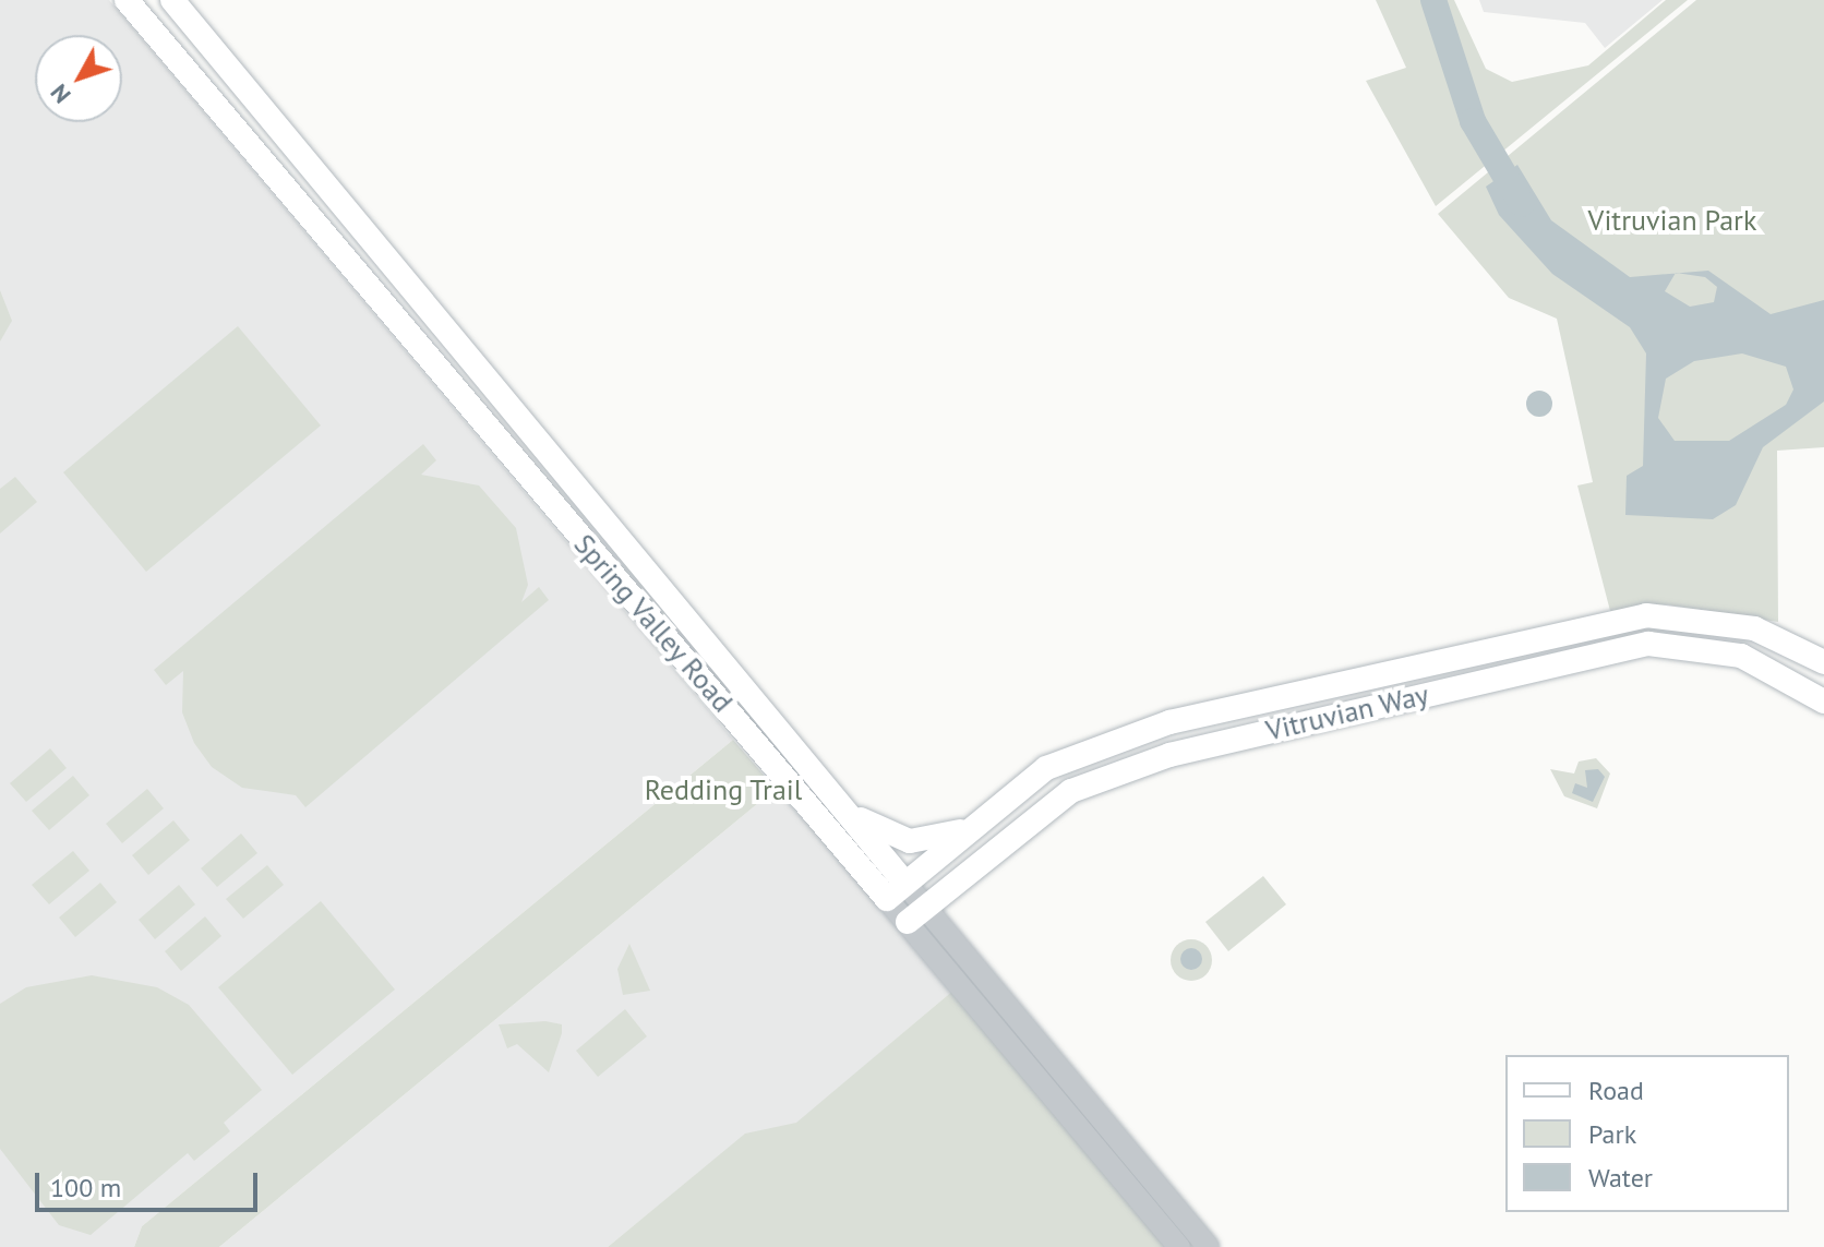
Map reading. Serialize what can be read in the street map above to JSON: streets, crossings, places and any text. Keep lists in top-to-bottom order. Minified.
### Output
{"streets":{"main road":["Spring Valley Road","Vitruvian Way"]},"crossings":[["Spring Valley Road","Vitruvian Way"]],"parks":["Vitruvian Park","Redding Trail"],"legend":["Road","Park","Water"],"scale_bar":"100 m","north":"bottom left"}
